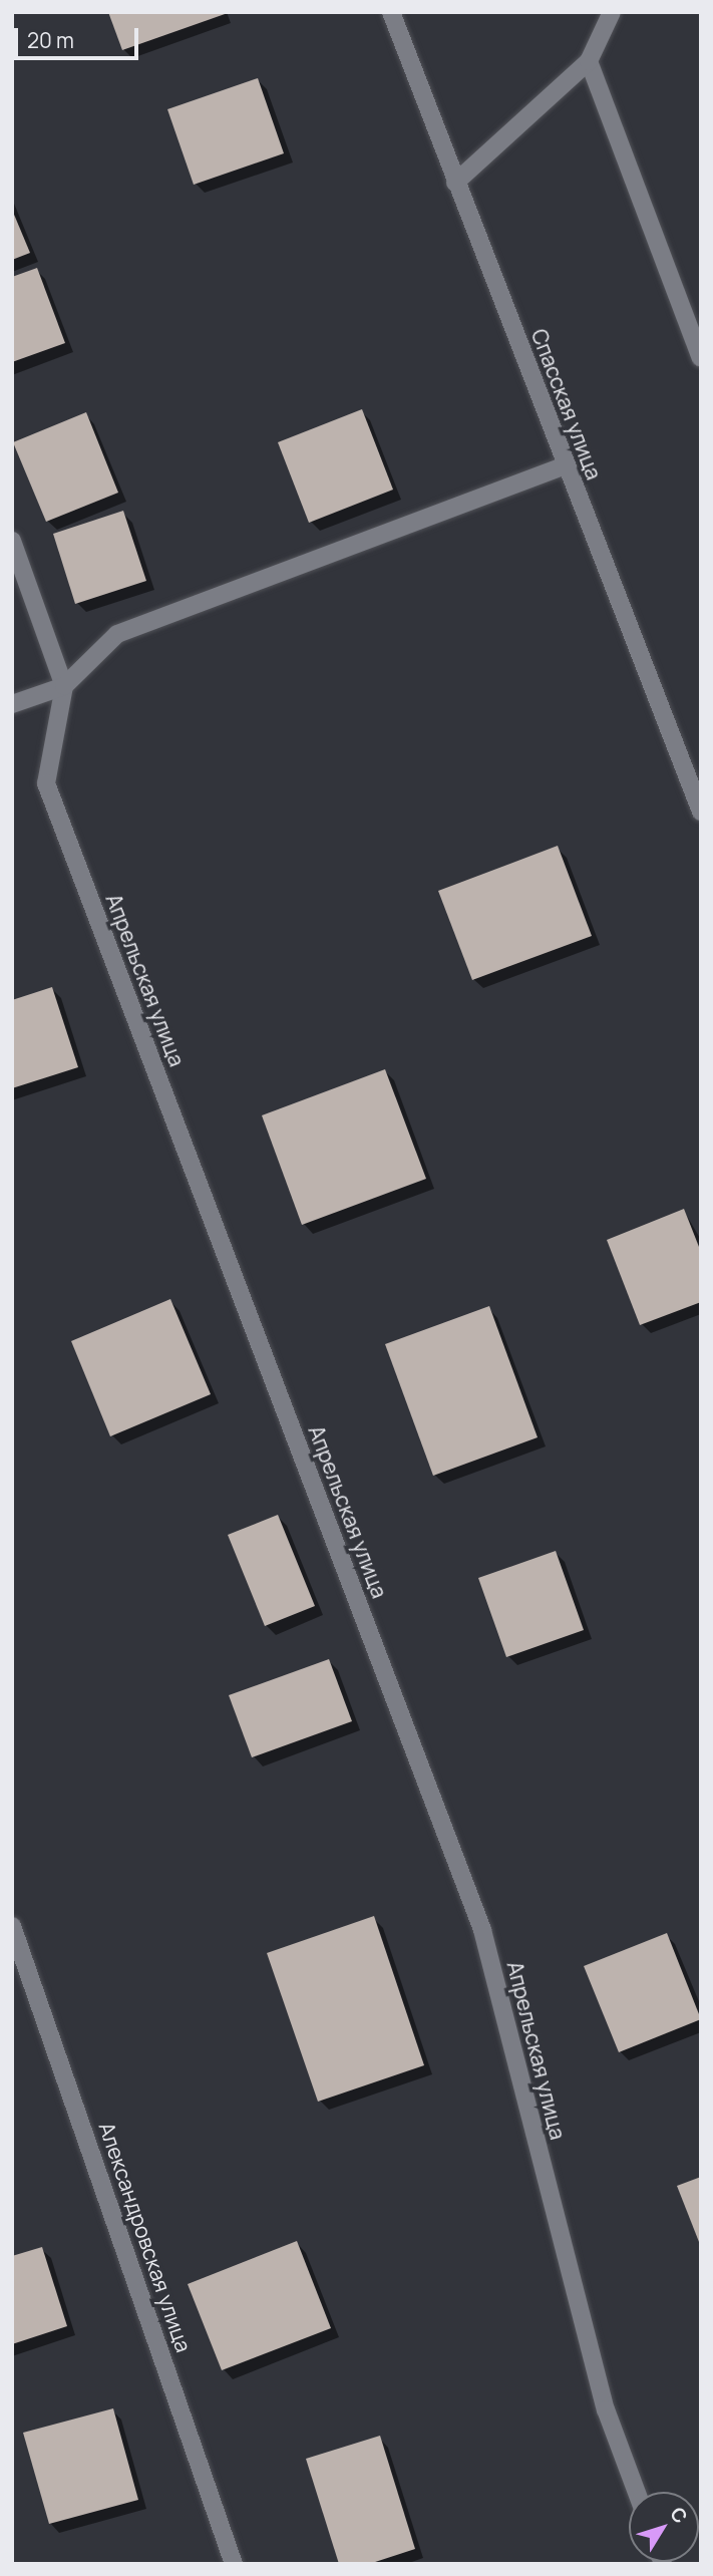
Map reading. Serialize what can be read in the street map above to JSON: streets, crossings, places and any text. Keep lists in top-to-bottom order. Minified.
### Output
{"streets":{"street":["Спасская улица","Апрельская улица","Александровская улица"]},"scale_bar":"20 m","north":"top right"}
